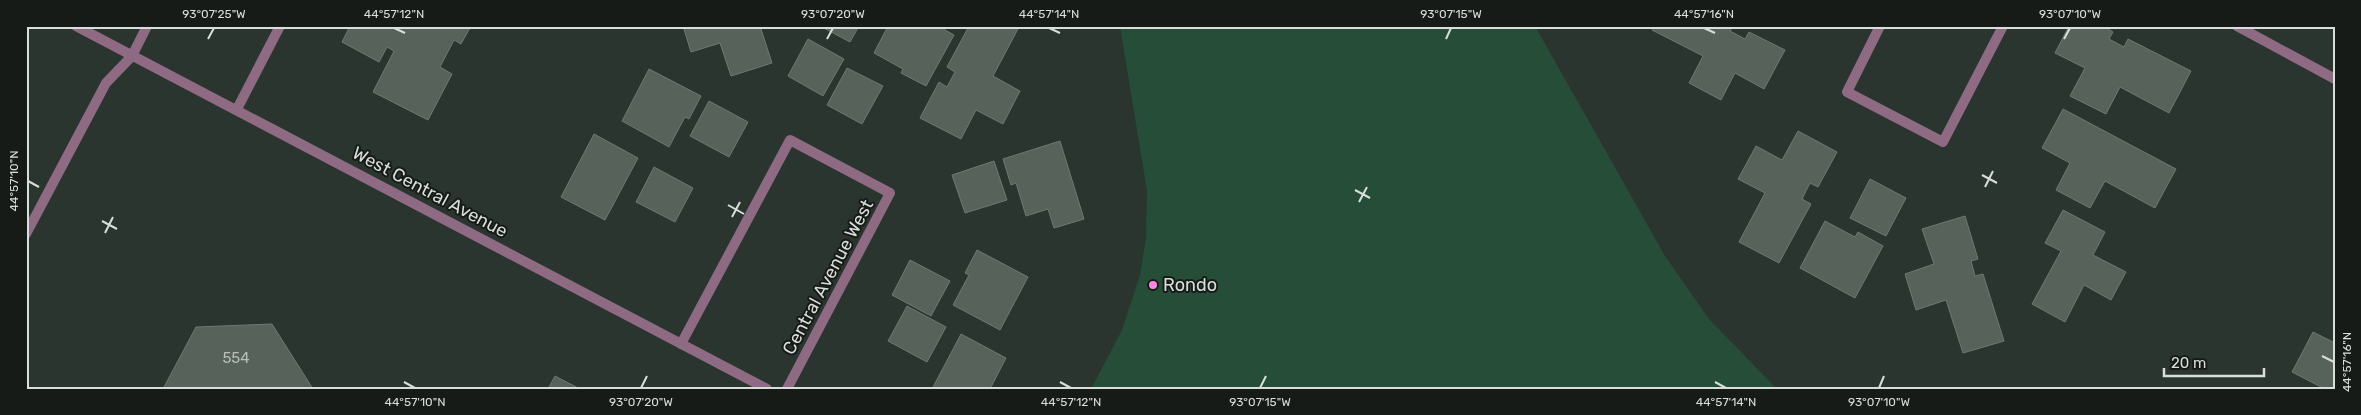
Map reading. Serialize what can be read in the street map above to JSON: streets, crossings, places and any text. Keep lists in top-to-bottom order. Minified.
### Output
{"streets":{"street":["West Central Avenue","Central Avenue West"]},"crossings":[["West Central Avenue","Central Avenue West"]],"places":["Rondo"],"house_numbers":["554"],"scale_bar":"20 m","coordinates":["93°07'25\"W","44°57'12\"N","93°07'20\"W","44°57'14\"N","93°07'15\"W","44°57'16\"N","93°07'10\"W","44°57'10\"N"]}
